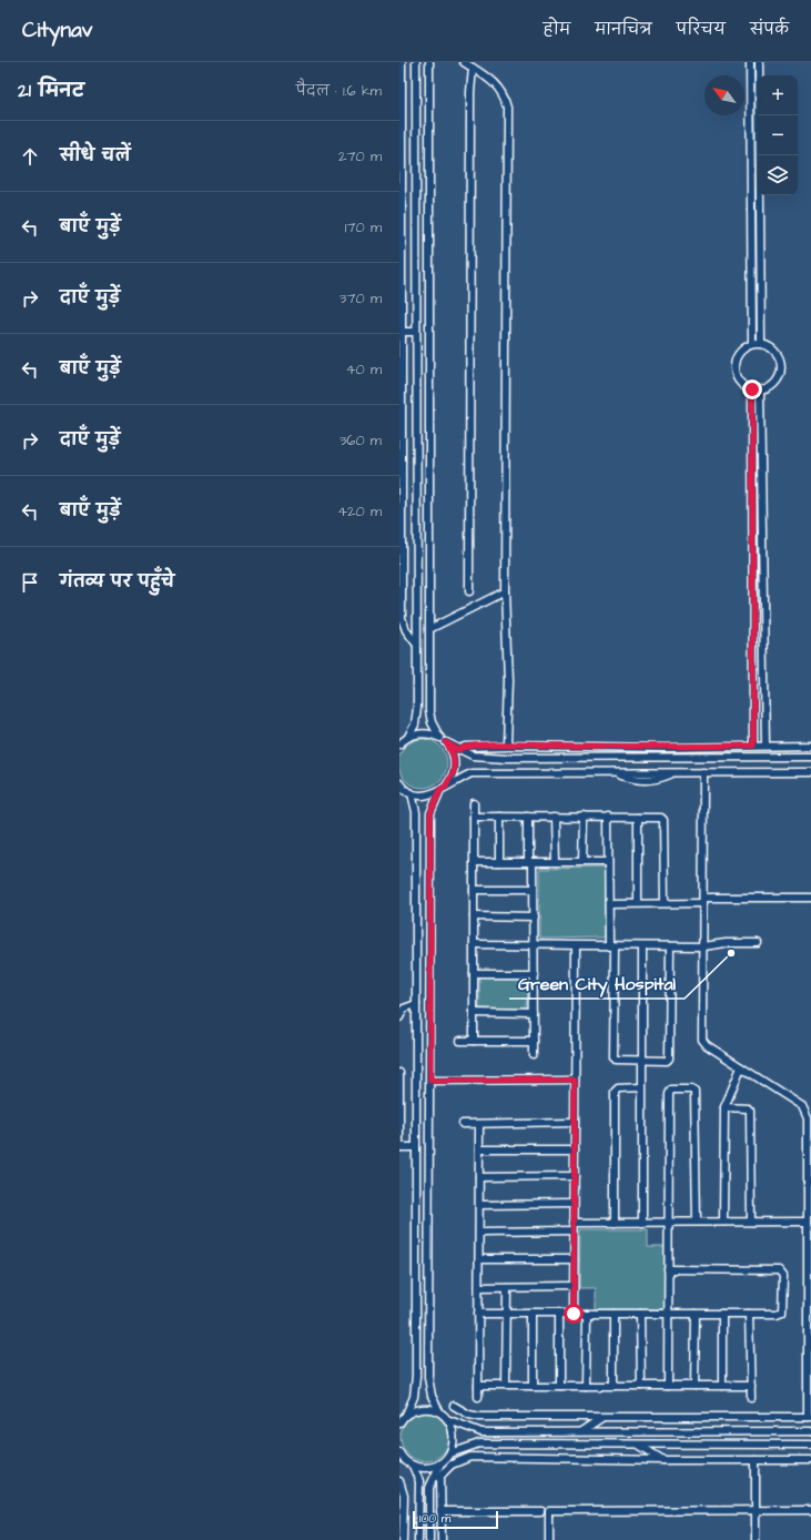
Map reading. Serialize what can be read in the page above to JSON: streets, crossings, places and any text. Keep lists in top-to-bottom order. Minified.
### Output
{"places":["Green City Hospital"],"scale_bar":"100 m","north":"top left","page":{"header":"Citynav","nav":["होम","मानचित्र","परिचय","संपर्क"],"heading":["21 मिनट","पैदल · 1.6 km"],"map_buttons":["+","−"],"list":[["सीधे चलें","270 m"],["बाएँ मुड़ें","170 m"],["दाएँ मुड़ें","370 m"],["बाएँ मुड़ें","40 m"],["दाएँ मुड़ें","360 m"],["बाएँ मुड़ें","420 m"],"गंतव्य पर पहुँचे"],"scale":"100 m"}}
